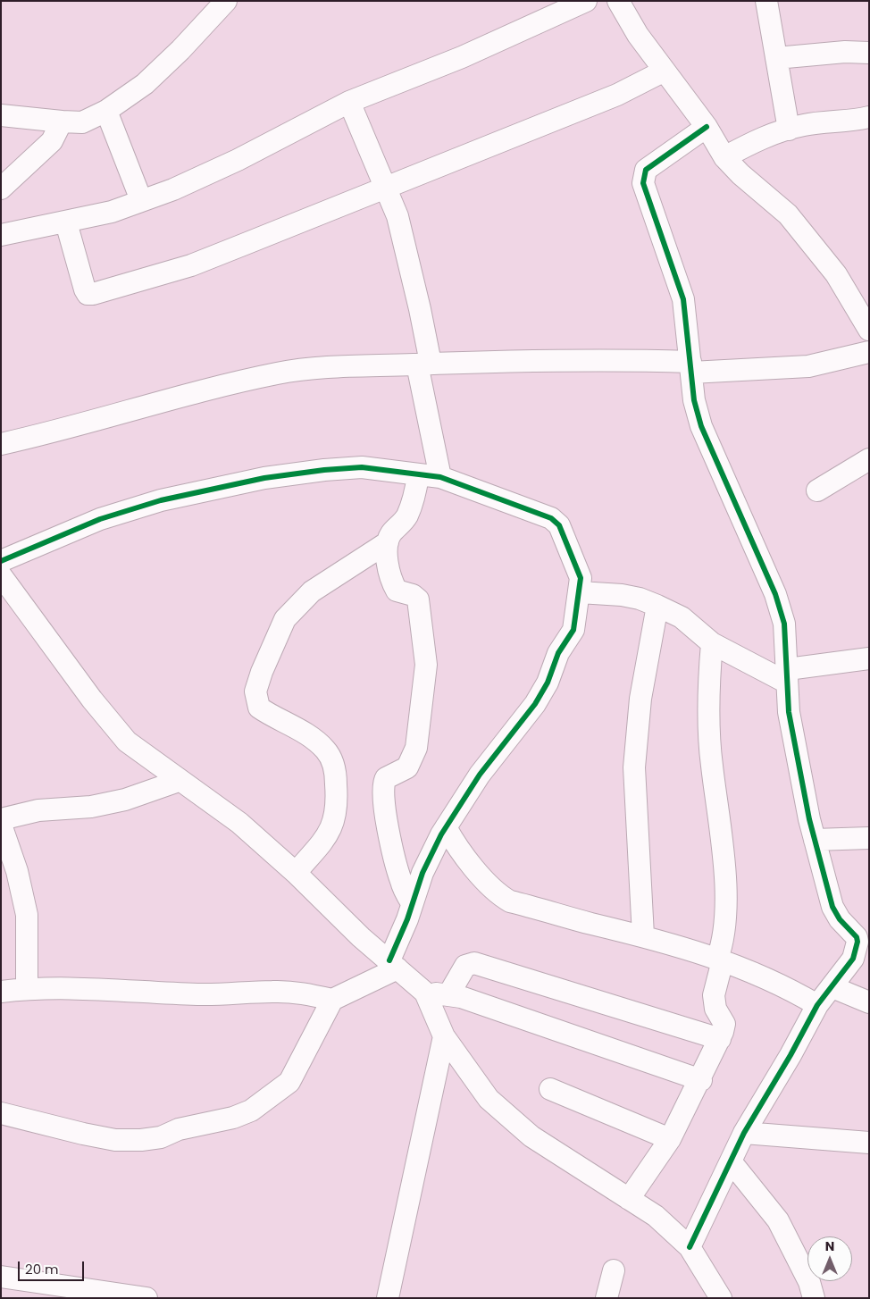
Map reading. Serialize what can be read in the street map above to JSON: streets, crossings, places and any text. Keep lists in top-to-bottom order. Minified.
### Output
{"scale_bar":"20 m","north":"top"}
